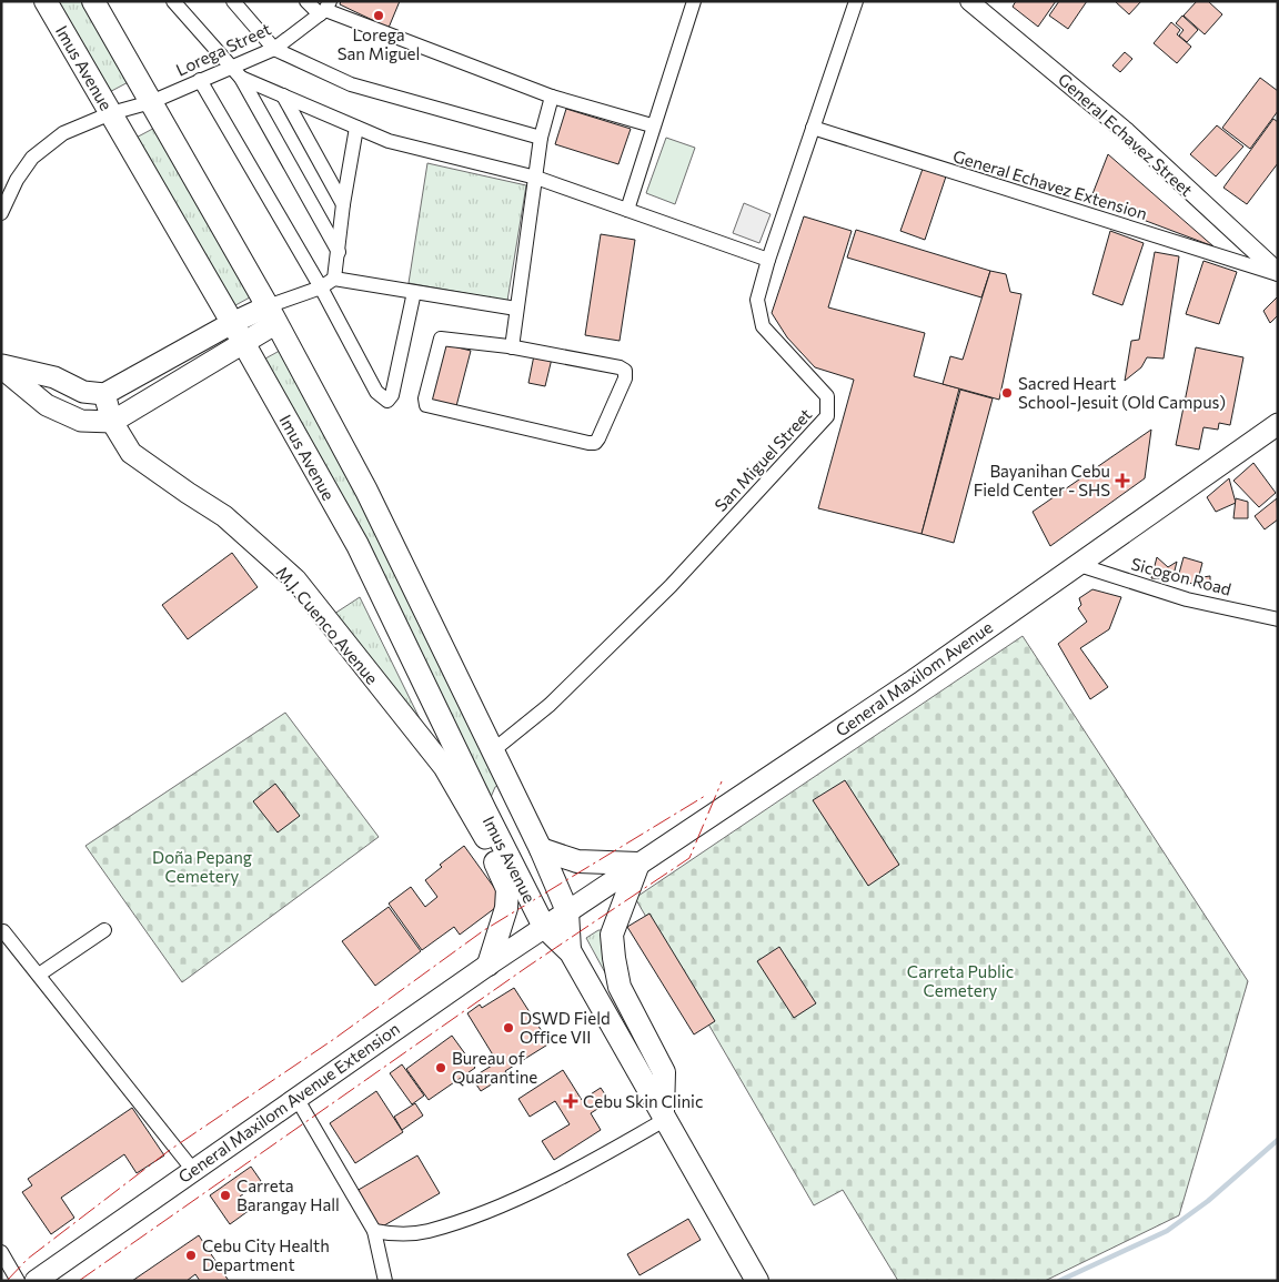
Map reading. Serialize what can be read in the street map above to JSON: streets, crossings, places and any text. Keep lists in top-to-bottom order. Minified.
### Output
{"streets":{"main road":["Imus Avenue","M.J. Cuenco Avenue","General Maxilom Avenue","General Maxilom Avenue Extension"],"street":["Lorega Street","General Echavez Street","General Echavez Extension","San Miguel Street","Sicogon Road"]},"crossings":[["Lorega Street","Imus Avenue"],["Imus Avenue","San Miguel Street"],["Imus Avenue","General Maxilom Avenue"],["Imus Avenue","General Maxilom Avenue Extension"],["General Echavez Street","General Echavez Extension"],["General Echavez Extension","San Miguel Street"],["Sicogon Road","General Maxilom Avenue"],["General Maxilom Avenue","General Maxilom Avenue Extension"]],"parks":["Doña Pepang Cemetery","Carreta Public Cemetery"],"places":{"other":["Lorega San Miguel","Sacred Heart School-Jesuit (Old Campus)","DSWD Field Office VII","Bureau of Quarantine","Carreta Barangay Hall","Cebu City Health Department"],"health":["Bayanihan Cebu Field Center - SHS","Cebu Skin Clinic"]}}
